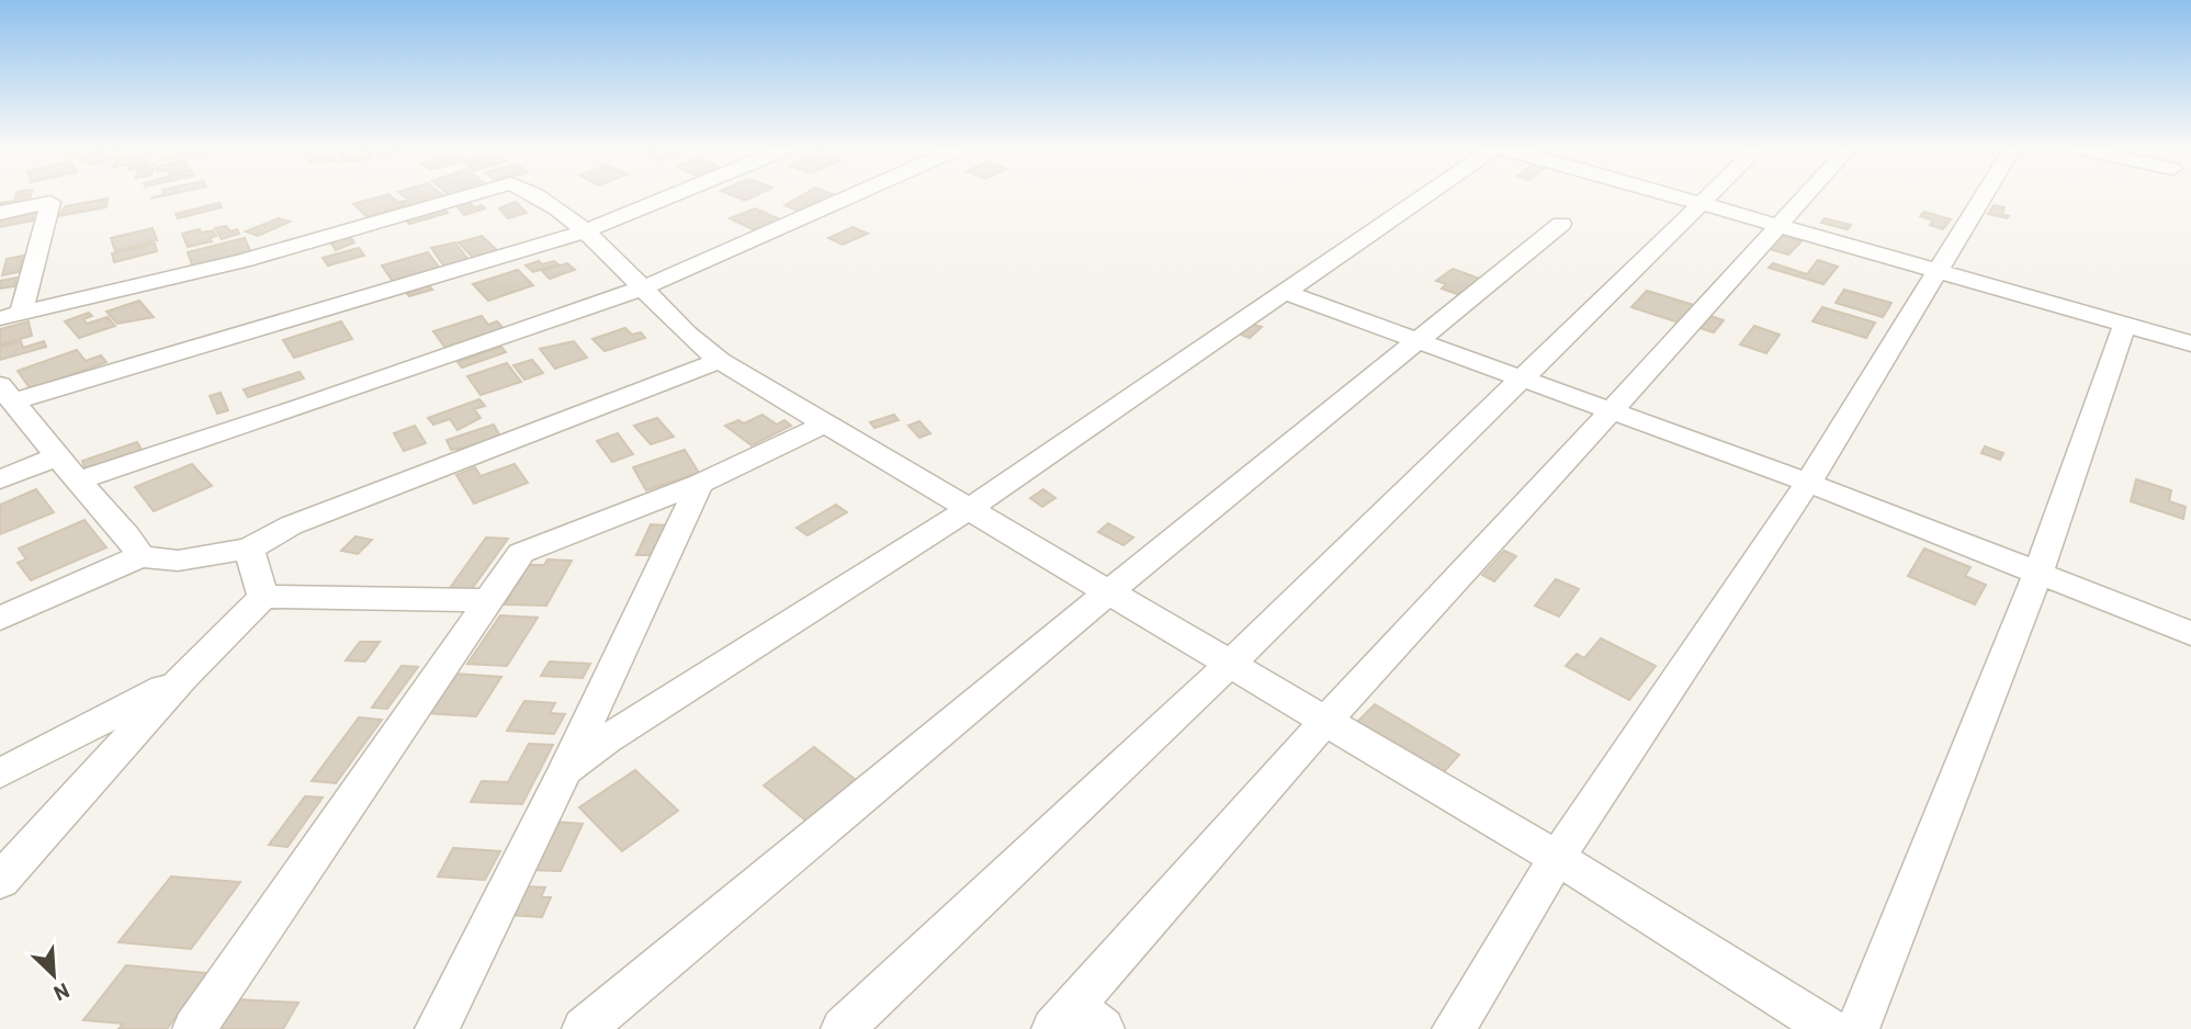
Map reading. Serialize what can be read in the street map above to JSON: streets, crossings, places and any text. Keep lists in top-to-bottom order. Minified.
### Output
{"north":"bottom right"}
